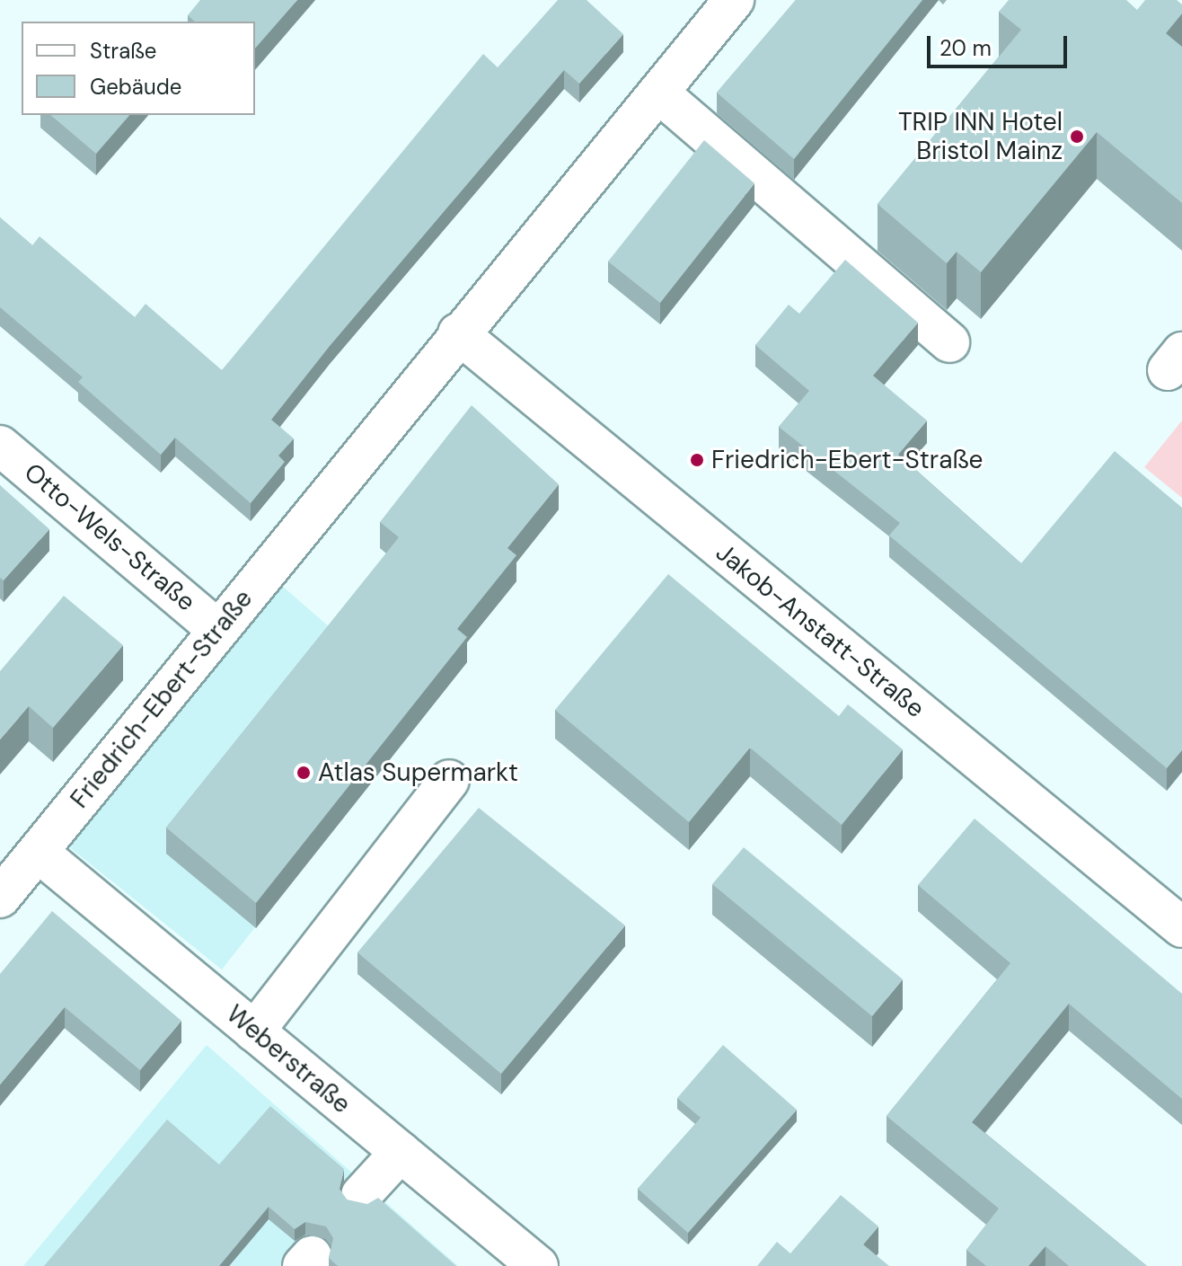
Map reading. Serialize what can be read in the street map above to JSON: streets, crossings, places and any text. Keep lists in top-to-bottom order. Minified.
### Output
{"streets":{"street":["Otto-Wels-Straße","Jakob-Anstatt-Straße","Friedrich-Ebert-Straße","Weberstraße"]},"crossings":[["Otto-Wels-Straße","Friedrich-Ebert-Straße"],["Jakob-Anstatt-Straße","Friedrich-Ebert-Straße"],["Friedrich-Ebert-Straße","Weberstraße"]],"places":["TRIP INN Hotel Bristol Mainz","Friedrich-Ebert-Straße","Atlas Supermarkt"],"legend":["Straße","Gebäude"],"scale_bar":"20 m"}
